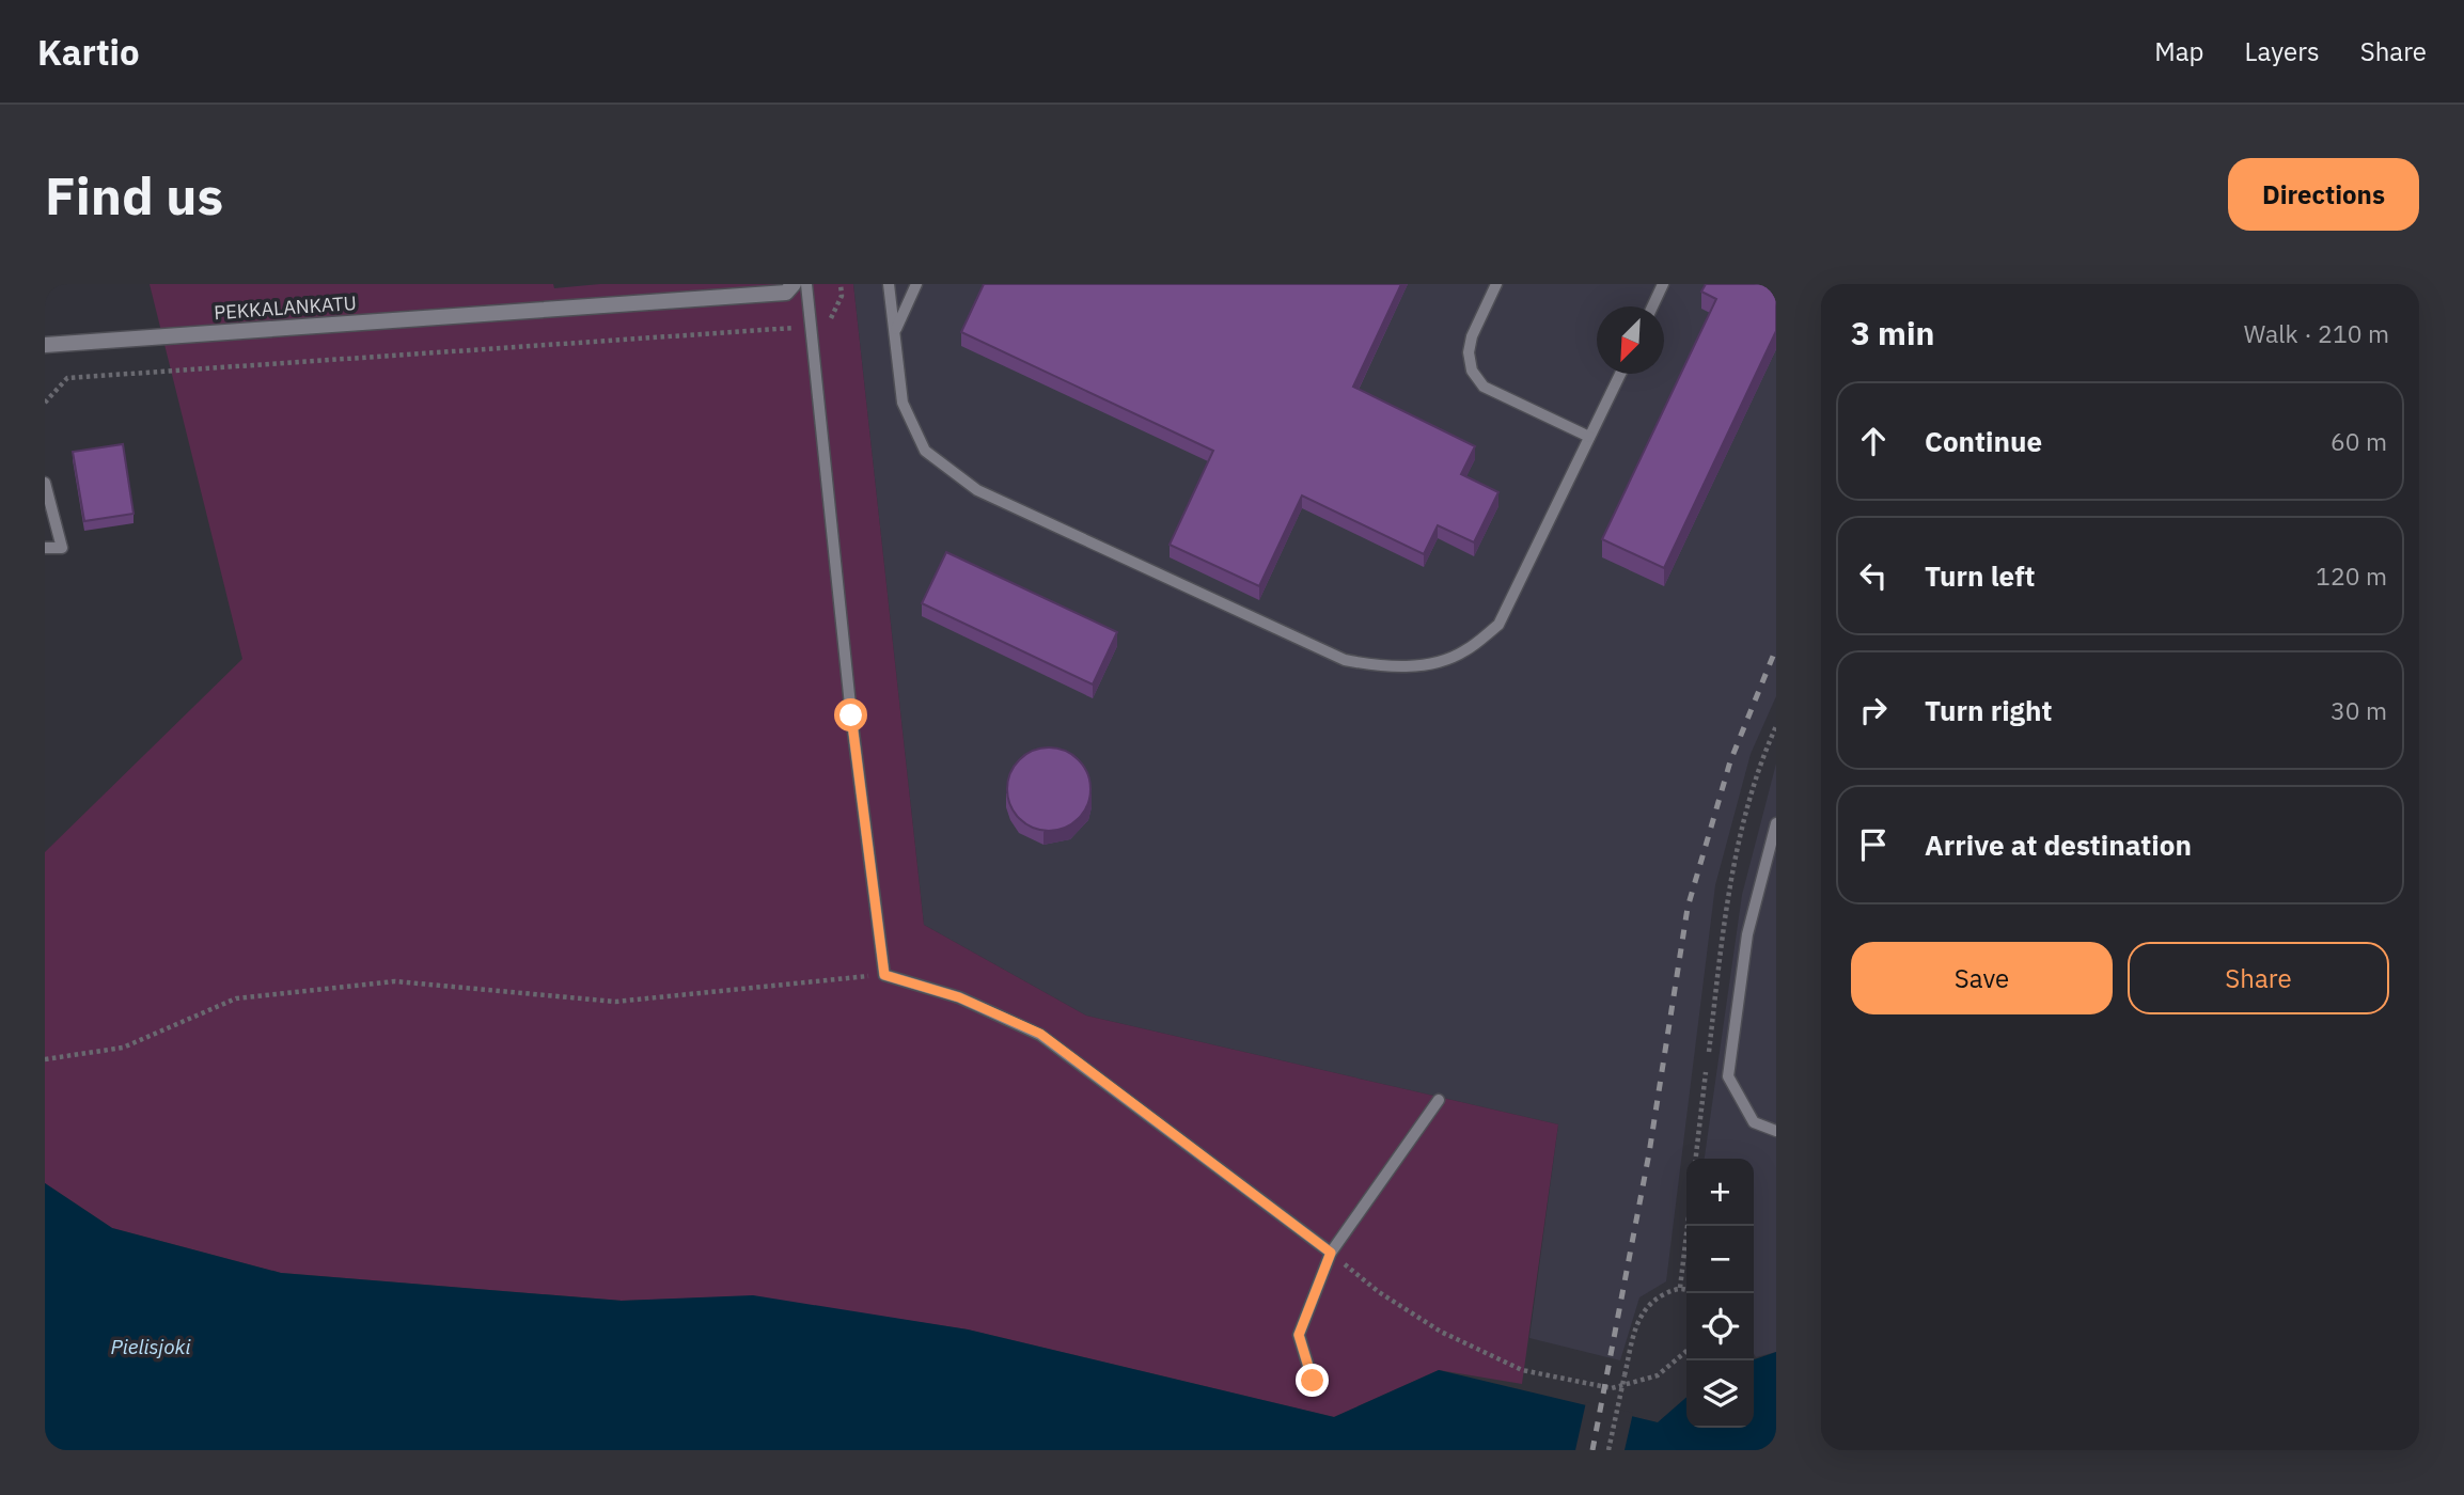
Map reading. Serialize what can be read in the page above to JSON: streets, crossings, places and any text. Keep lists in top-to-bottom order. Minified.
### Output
{"streets":{"street":["PEKKALANKATU"]},"water":["Pielisjoki"],"north":"bottom left","page":{"header":"Kartio","nav":["Map","Layers","Share"],"buttons":["Directions",["Save","Share"]],"title":"Find us","heading":["3 min","Walk · 210 m"],"list":[["Continue","60 m"],["Turn left","120 m"],["Turn right","30 m"],"Arrive at destination"],"map_buttons":["+","−"]}}
